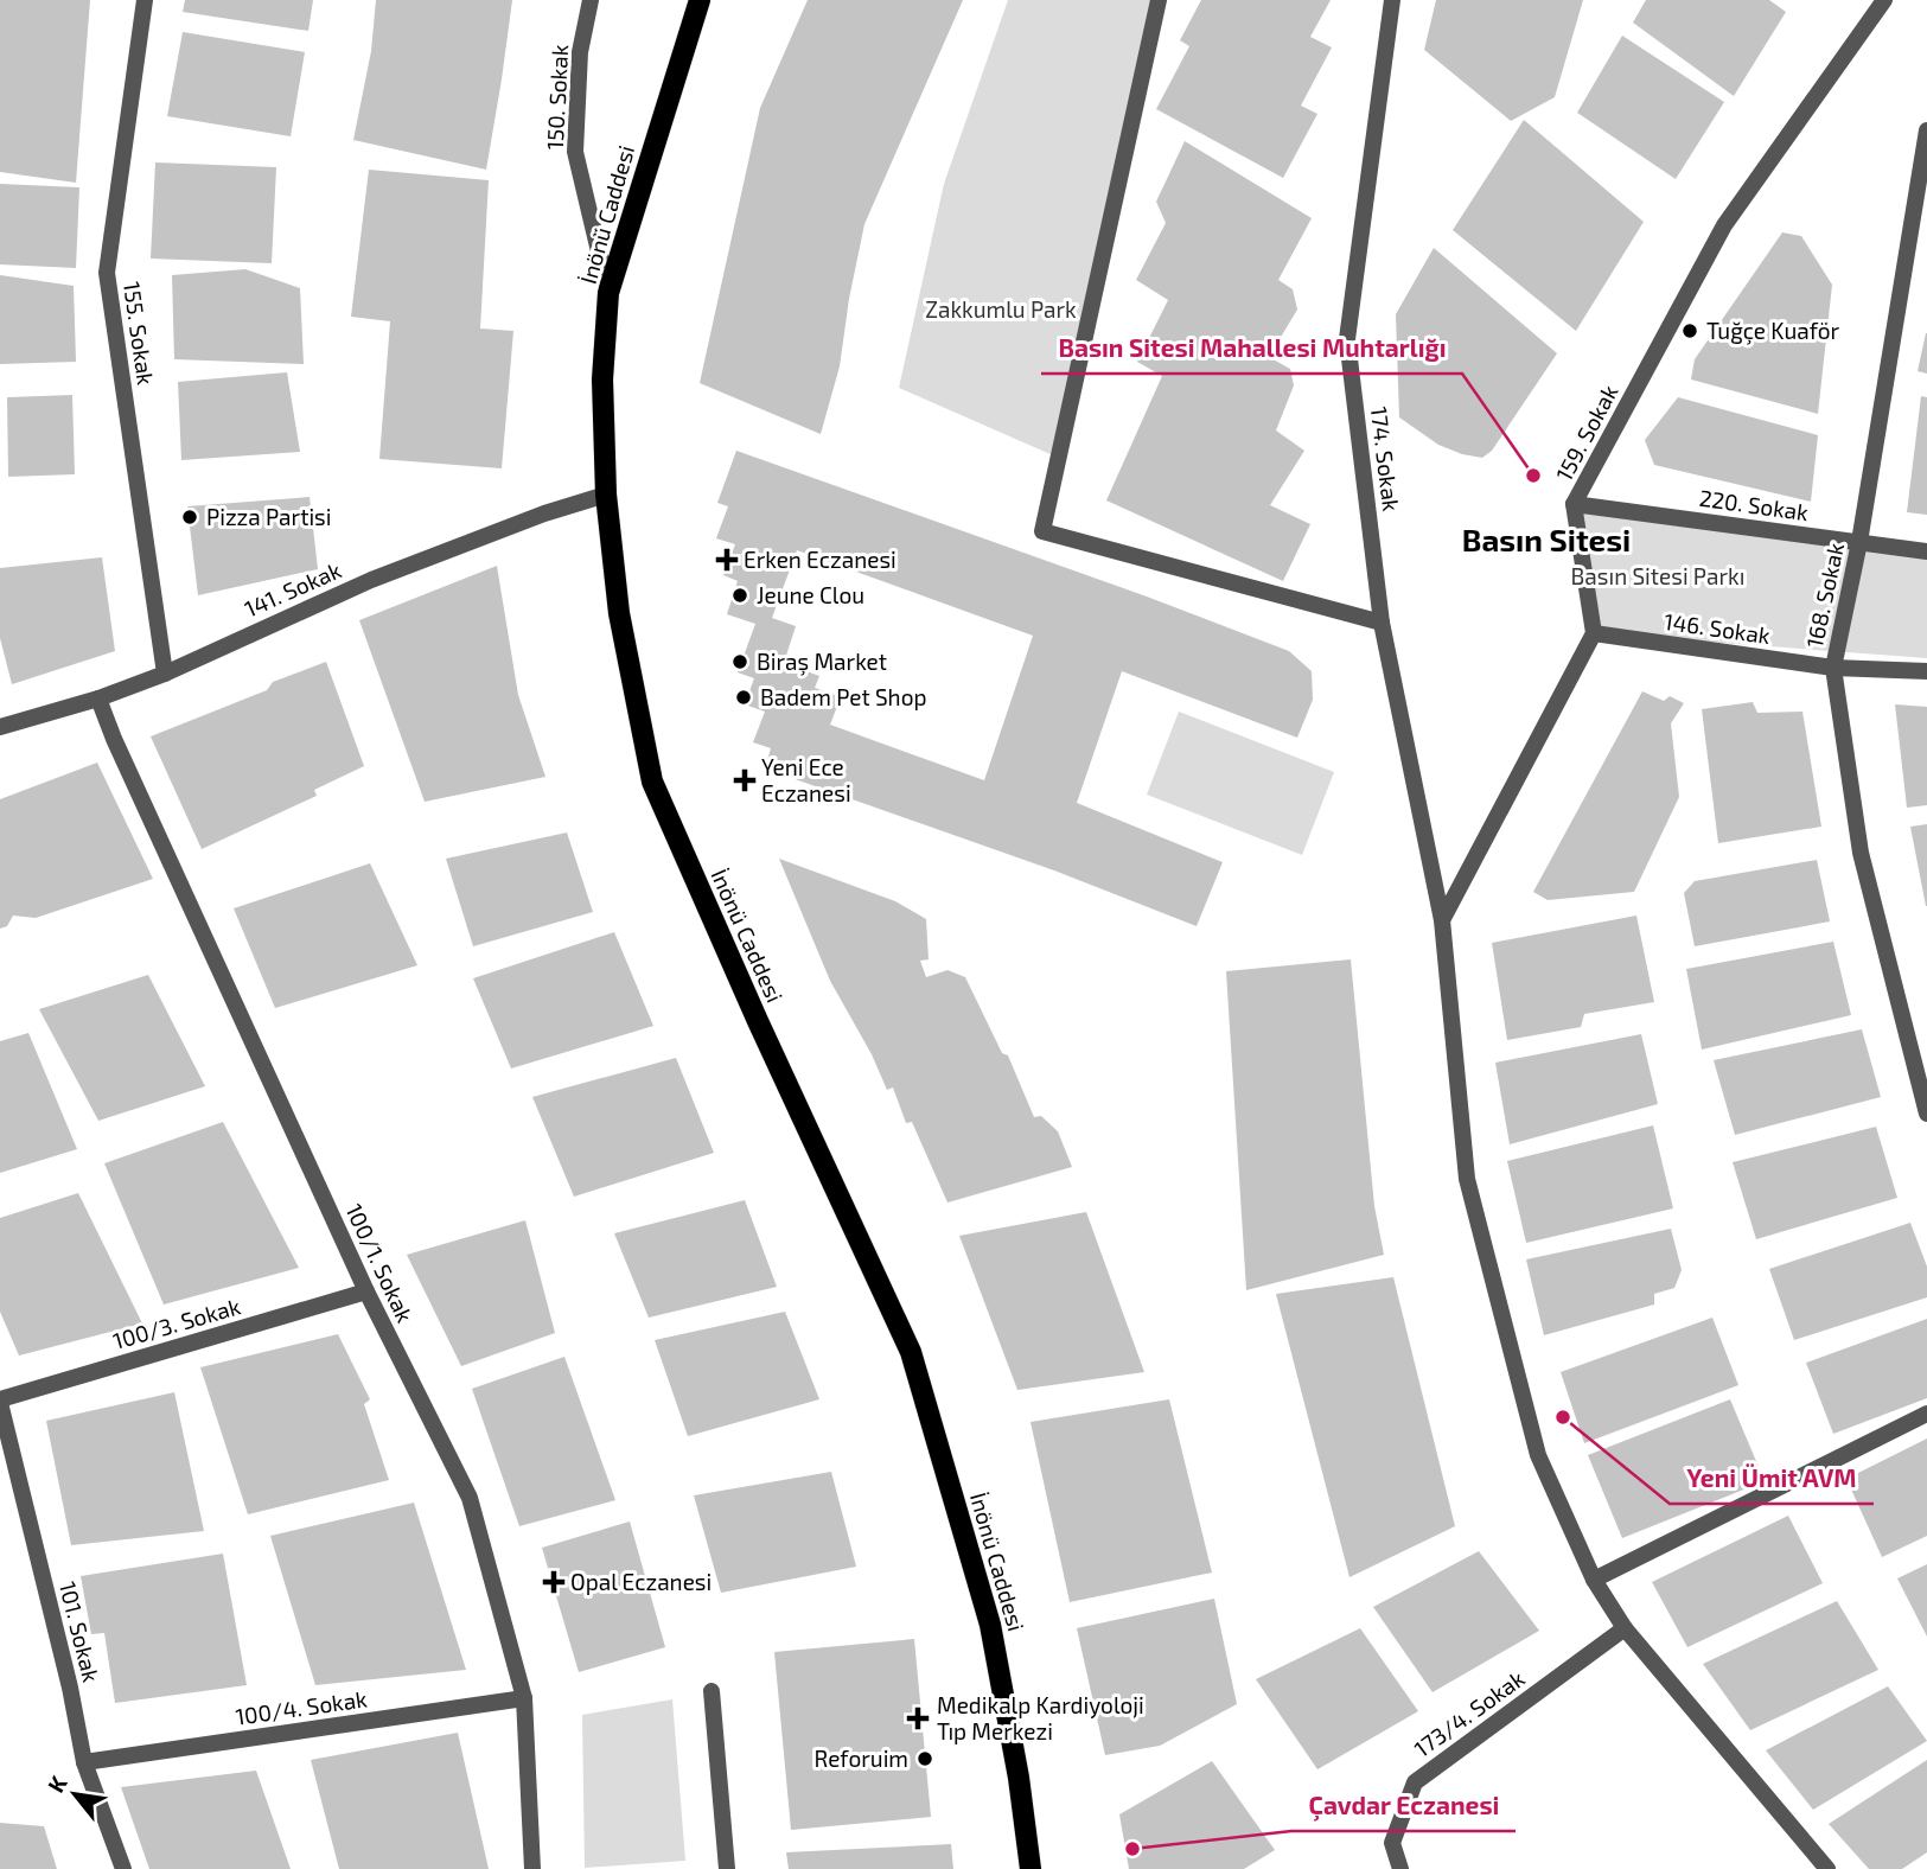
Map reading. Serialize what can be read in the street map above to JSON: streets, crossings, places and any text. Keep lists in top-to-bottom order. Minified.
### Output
{"streets":{"main road":["İnönü Caddesi"],"street":["150. Sokak","155. Sokak","159. Sokak","174. Sokak","220. Sokak","141. Sokak","168. Sokak","146. Sokak","100/1. Sokak","100/3. Sokak","101. Sokak","100/4. Sokak","173/4. Sokak"]},"crossings":[["150. Sokak","İnönü Caddesi"],["İnönü Caddesi","141. Sokak"],["155. Sokak","141. Sokak"],["159. Sokak","220. Sokak"],["159. Sokak","146. Sokak"],["174. Sokak","173/4. Sokak"],["220. Sokak","168. Sokak"],["141. Sokak","100/1. Sokak"],["168. Sokak","146. Sokak"],["100/1. Sokak","100/3. Sokak"],["100/1. Sokak","100/4. Sokak"],["100/3. Sokak","101. Sokak"],["101. Sokak","100/4. Sokak"]],"districts":["Basın Sitesi"],"parks":["Zakkumlu Park","Basın Sitesi Parkı"],"places":{"other":["Tuğçe Kuaför","Basın Sitesi Mahallesi Muhtarlığı","Pizza Partisi","Jeune Clou","Biraş Market","Badem Pet Shop","Yeni Ümit AVM","Reforuim","Çavdar Eczanesi"],"health":["Erken Eczanesi","Yeni Ece Eczanesi","Opal Eczanesi","Medikalp Kardiyoloji Tıp Merkezi"]},"north":"top left"}
